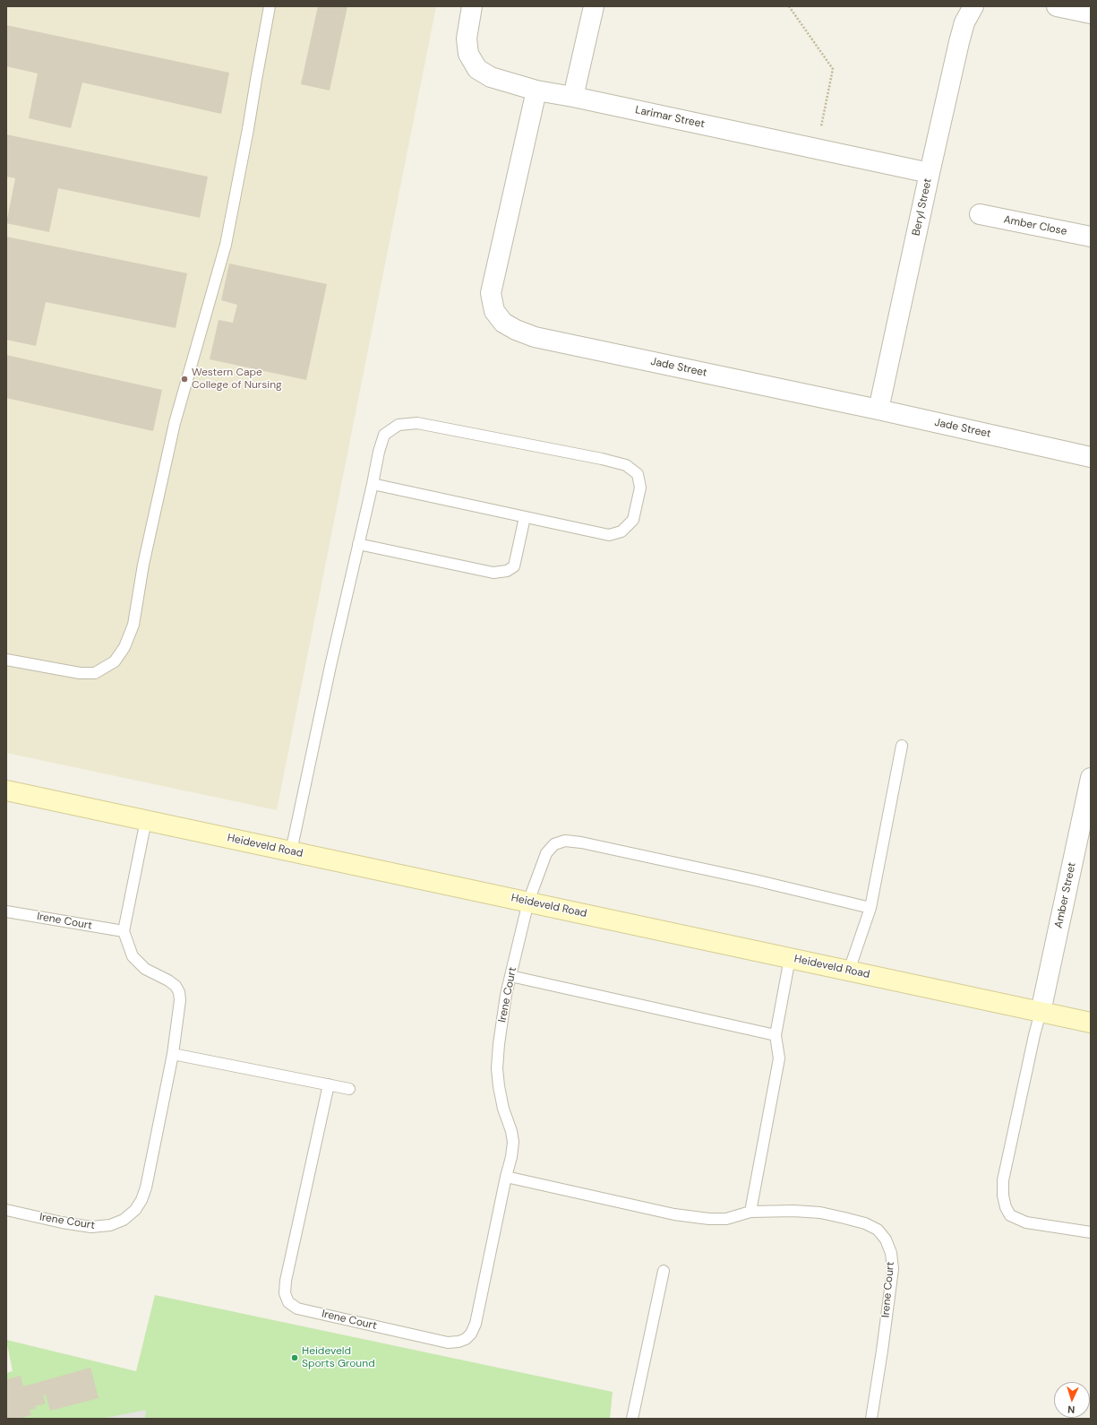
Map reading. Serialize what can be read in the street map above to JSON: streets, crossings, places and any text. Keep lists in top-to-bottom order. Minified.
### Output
{"streets":{"street":["Larimar Street","Beryl Street","Amber Close","Jade Street","Heideveld Road","Amber Street"],"lane":["Irene Court"]},"crossings":[["Larimar Street","Beryl Street"],["Larimar Street","Jade Street"],["Beryl Street","Jade Street"],["Heideveld Road","Amber Street"],["Heideveld Road","Irene Court"]],"places":["Western Cape College of Nursing","Heideveld Sports Ground"],"north":"bottom"}
